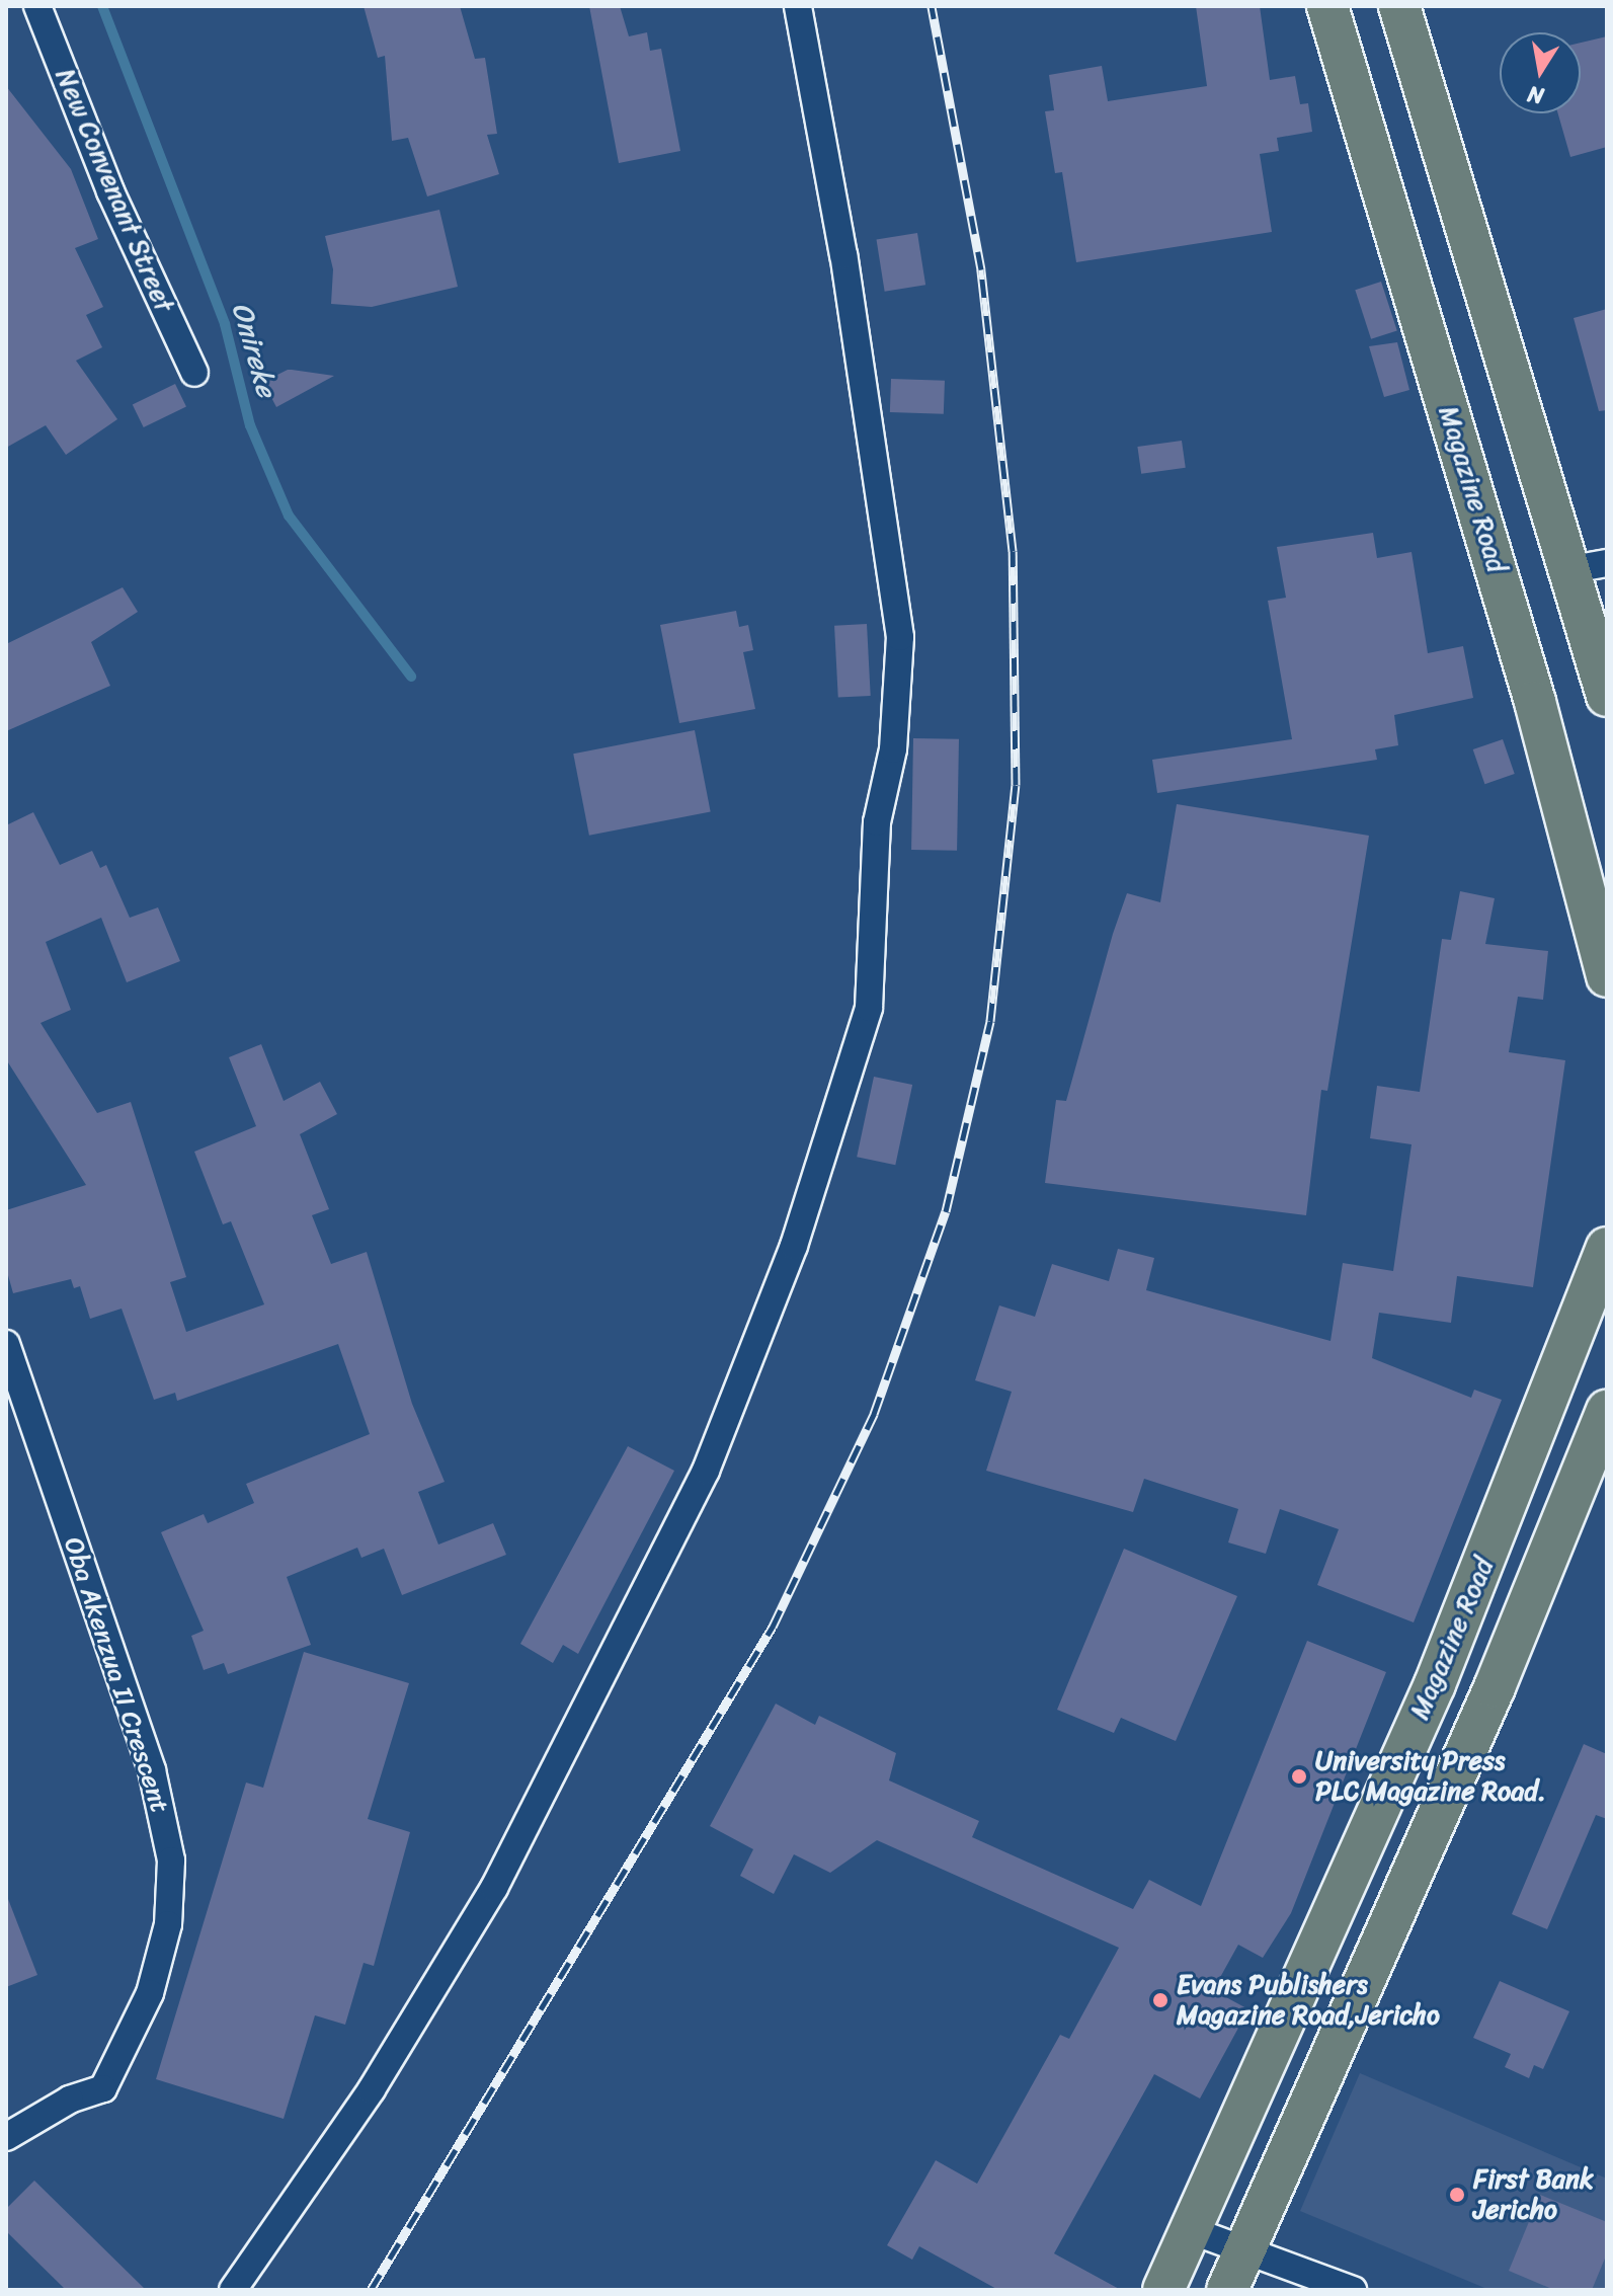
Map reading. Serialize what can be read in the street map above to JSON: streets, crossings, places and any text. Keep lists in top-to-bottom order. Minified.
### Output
{"streets":{"main road":["Magazine Road"],"street":["New Convenant Street","Oba Akenzua II Crescent"]},"water":["Onireke"],"places":["University Press PLC Magazine Road.","Evans Publishers Magazine Road,Jericho","First Bank Jericho"],"north":"bottom"}
